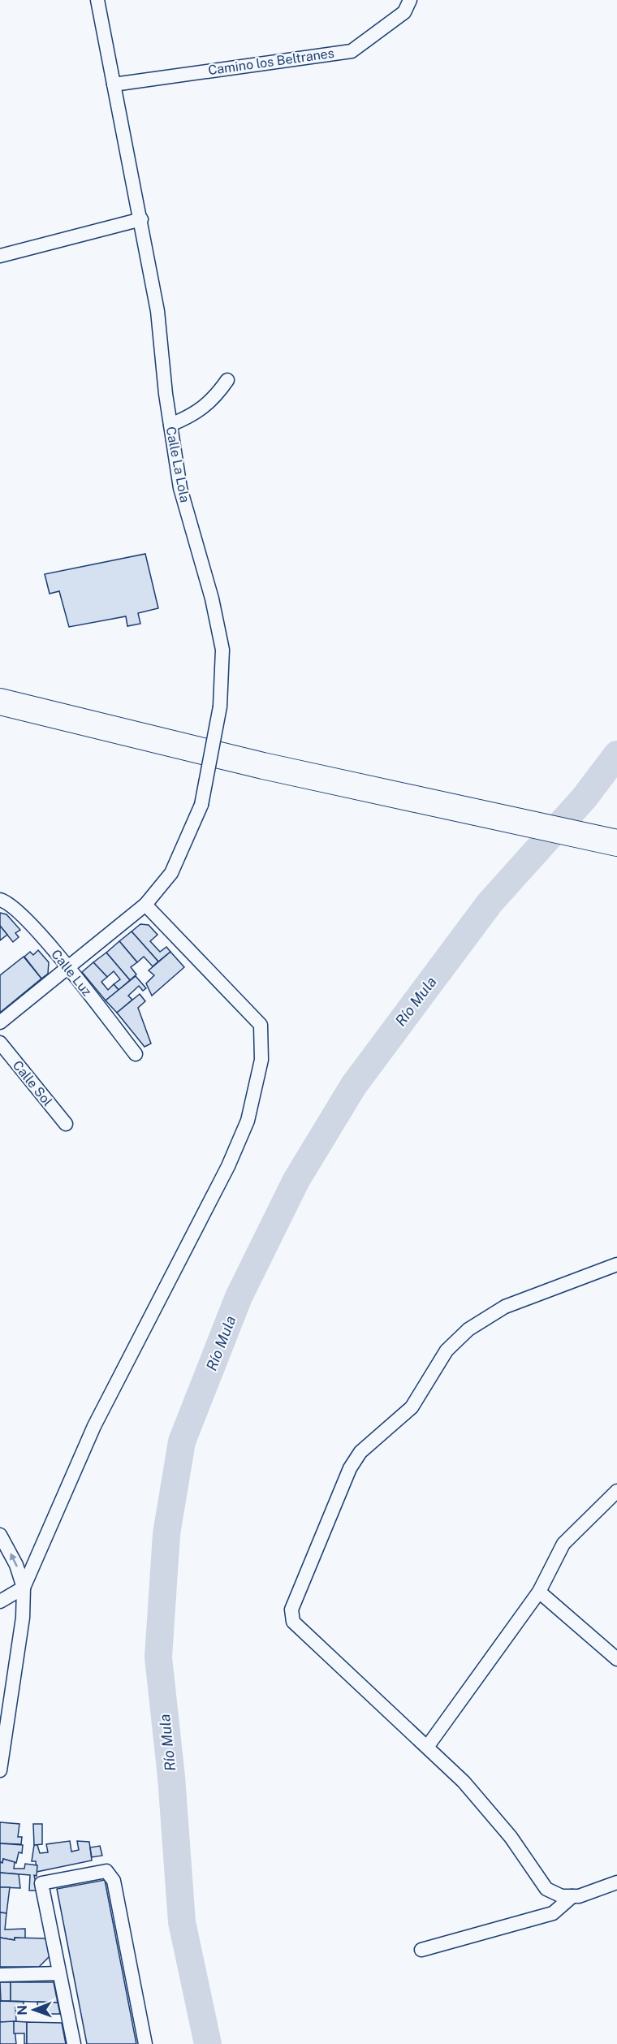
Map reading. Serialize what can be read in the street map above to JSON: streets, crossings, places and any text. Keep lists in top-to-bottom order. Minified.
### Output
{"streets":{"street":["Camino los Beltranes","Calle La Lola","Calle Luz","Calle Sol"]},"crossings":[["Camino los Beltranes","Calle La Lola"],["Calle La Lola","Calle Luz"]],"water":["Río Mula"],"north":"left"}
